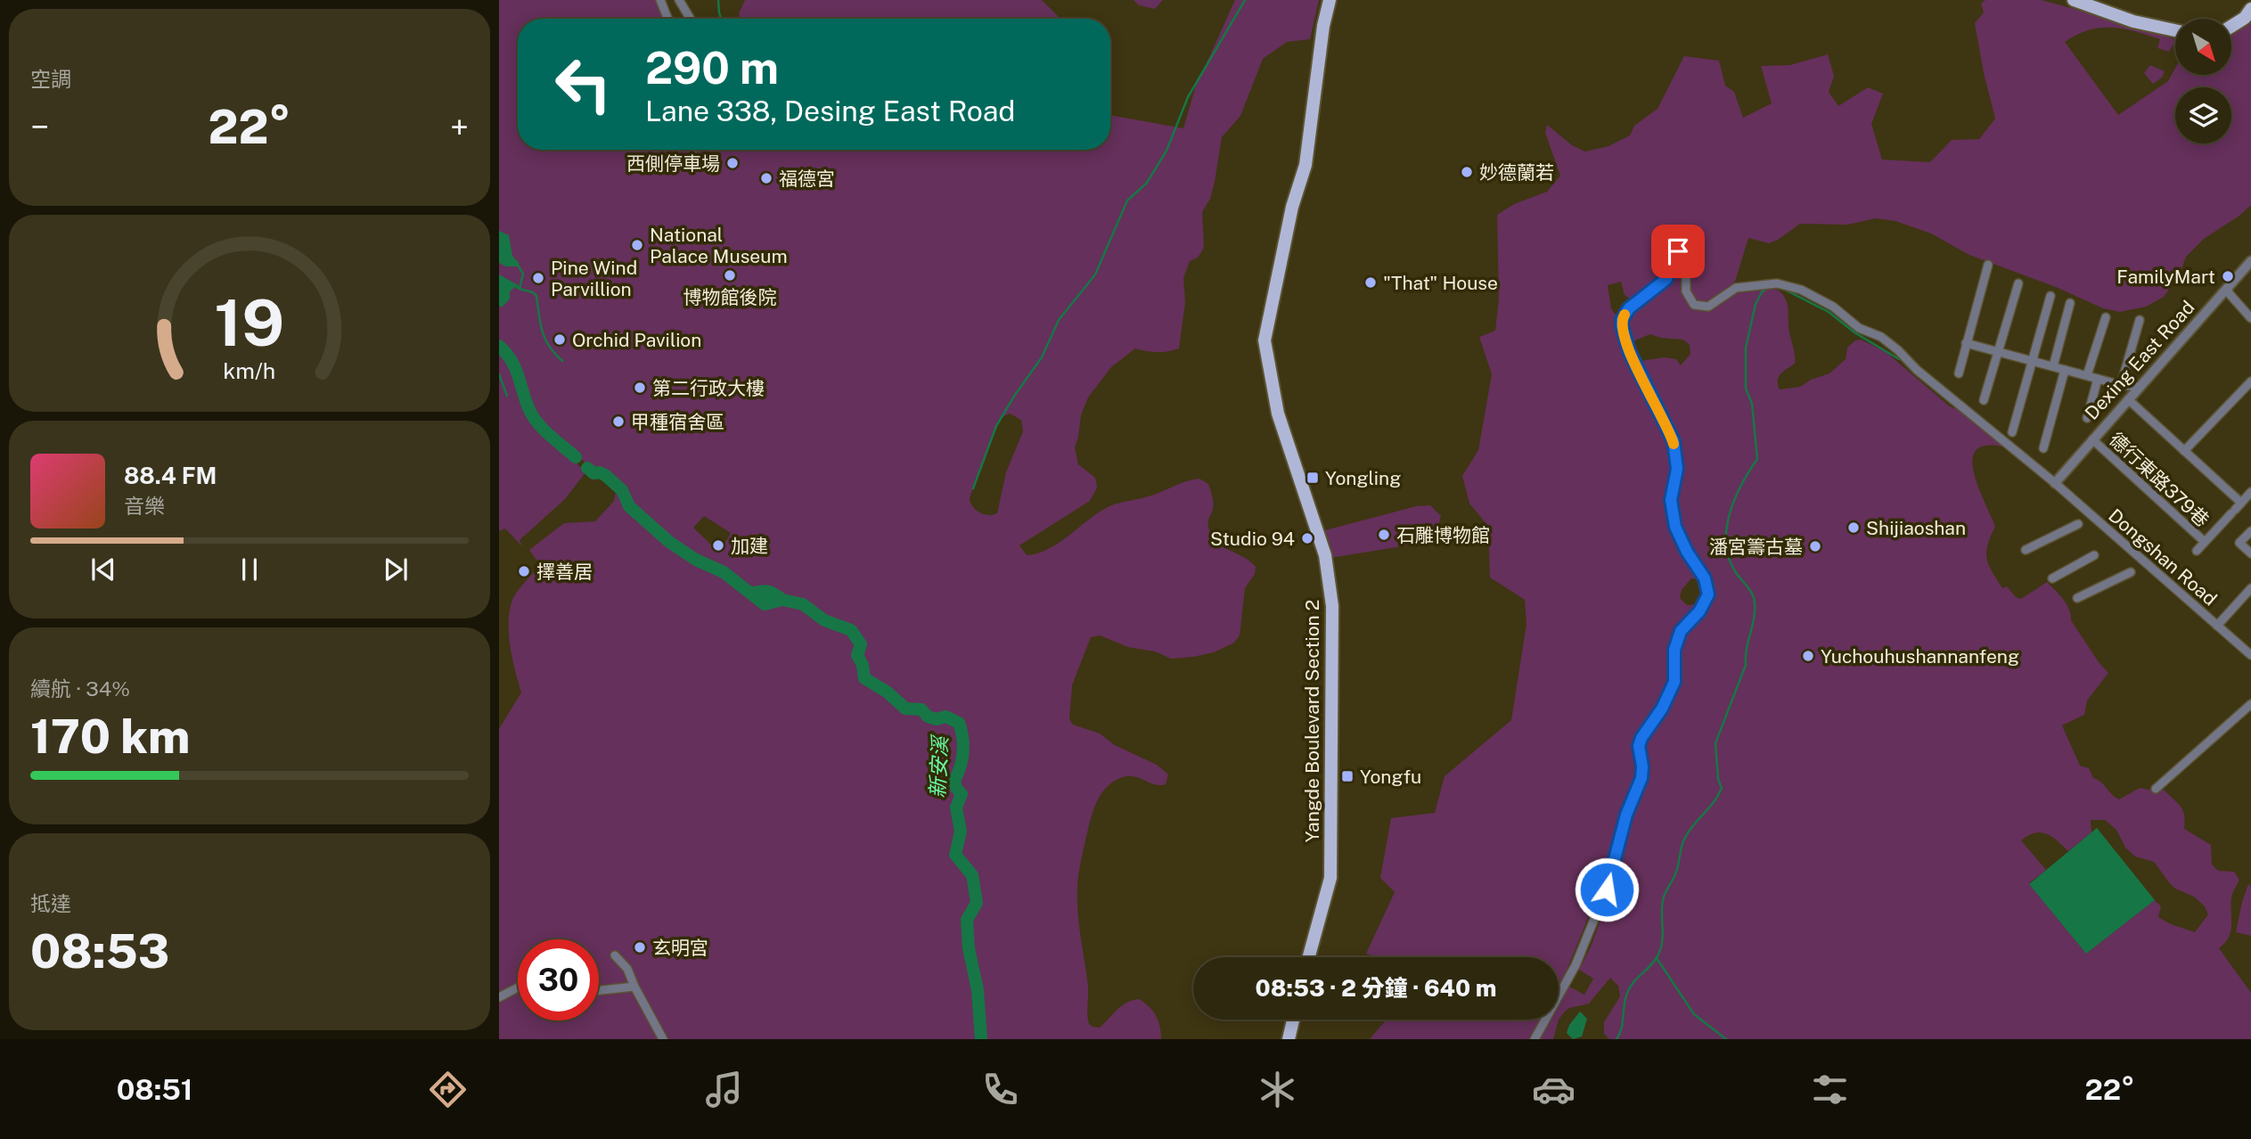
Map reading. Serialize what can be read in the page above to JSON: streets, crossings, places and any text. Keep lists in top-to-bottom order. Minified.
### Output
{"streets":{"main road":["Yangde Boulevard Section 2"],"street":["Dexing East Road","德行東路379巷","Dongshan Road"]},"crossings":[["Dexing East Road","德行東路379巷"],["Dexing East Road","Dongshan Road"]],"water":["新安溪"],"places":{"other":["西側停車場","妙德蘭若","福德宮","National Palace Museum","博物館後院","FamilyMart","Pine Wind Parvillion","\"That\" House","Orchid Pavilion","第二行政大樓","甲種宿舍區","Shijiaoshan","石雕博物館","Studio 94","加建","潘宮籌古墓","擇善居","Yuchouhushannanfeng","玄明宮"],"transit":["Yongling","Yongfu"]},"north":"bottom right","page":{"tile":["空調",["續航 · 34%","170 km"],["抵達","08:53"]],"turn":["290 m","Lane 338, Desing East Road"],"heat":["−","22°","+"],"song":["88.4 FM","音樂"],"limit":"30","trip":"08:53 · 2 分鐘 · 640 m","tabs":["08:51","22°"],"gauge":["19","km/h"]}}
